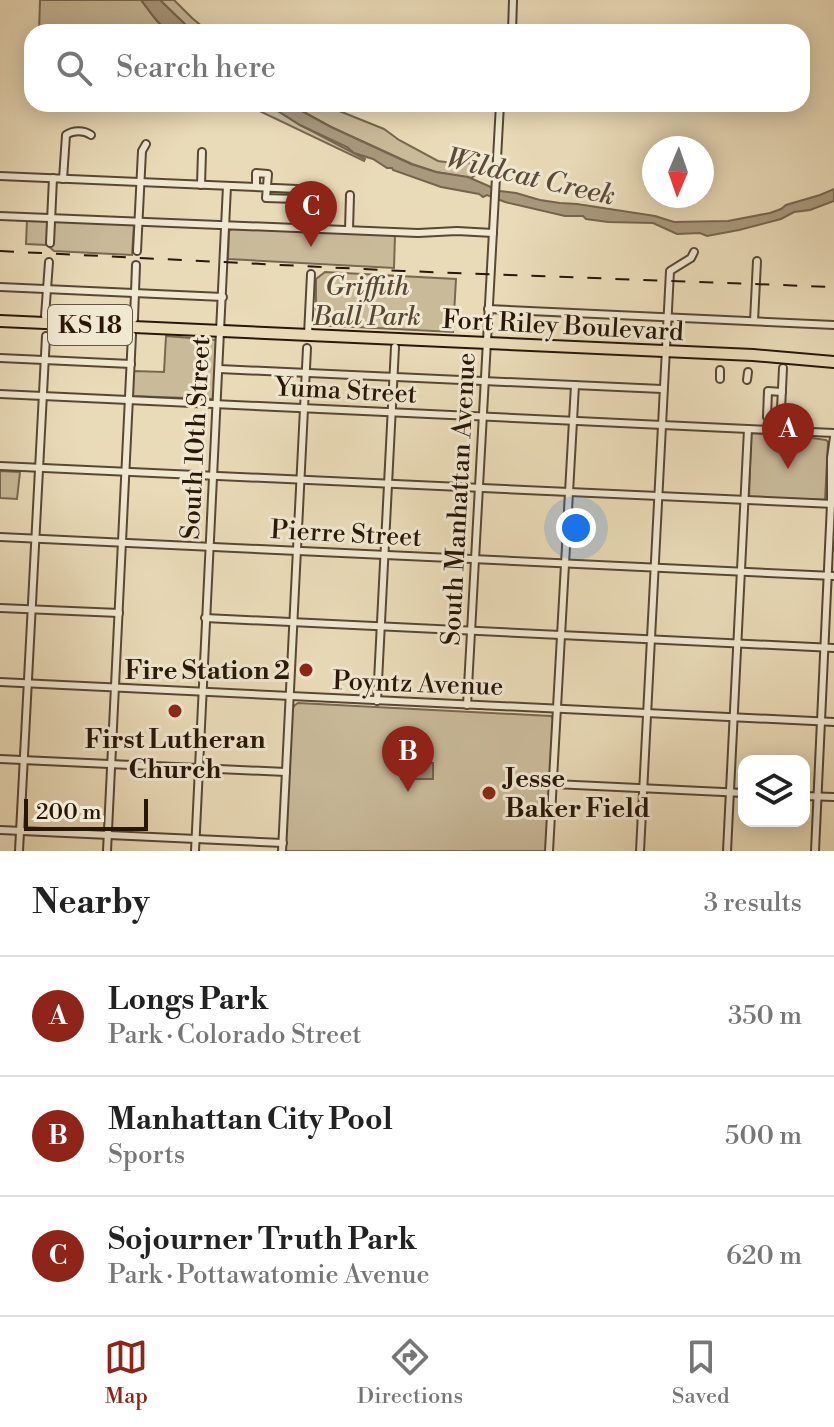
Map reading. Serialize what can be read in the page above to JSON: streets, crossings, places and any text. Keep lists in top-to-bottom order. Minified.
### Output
{"streets":{"highway":["KS 18","Fort Riley Boulevard"],"street":["Yuma Street","South 10th Street","South Manhattan Avenue","Pierre Street","Poyntz Avenue"]},"crossings":[["Fort Riley Boulevard","South 10th Street"],["Fort Riley Boulevard","South Manhattan Avenue"],["Yuma Street","South 10th Street"],["Yuma Street","South Manhattan Avenue"],["South 10th Street","Pierre Street"],["South 10th Street","Poyntz Avenue"],["South Manhattan Avenue","Pierre Street"],["South Manhattan Avenue","Poyntz Avenue"]],"water":["Wildcat Creek"],"parks":["Griffith Ball Park"],"places":["Fire Station 2","First Lutheran Church","Jesse Baker Field"],"scale_bar":"200 m","north":"bottom","page":{"search":"Search here","pins":["C","A","B"],"scale":"200 m","heading":["Nearby","3 results"],"list":[{"mark":"A","name":"Longs Park","note":"Park · Colorado Street","value":"350 m"},{"mark":"B","name":"Manhattan City Pool","note":"Sports","value":"500 m"},{"mark":"C","name":"Sojourner Truth Park","note":"Park · Pottawatomie Avenue","value":"620 m"}],"nav":["Map","Directions","Saved"]}}
